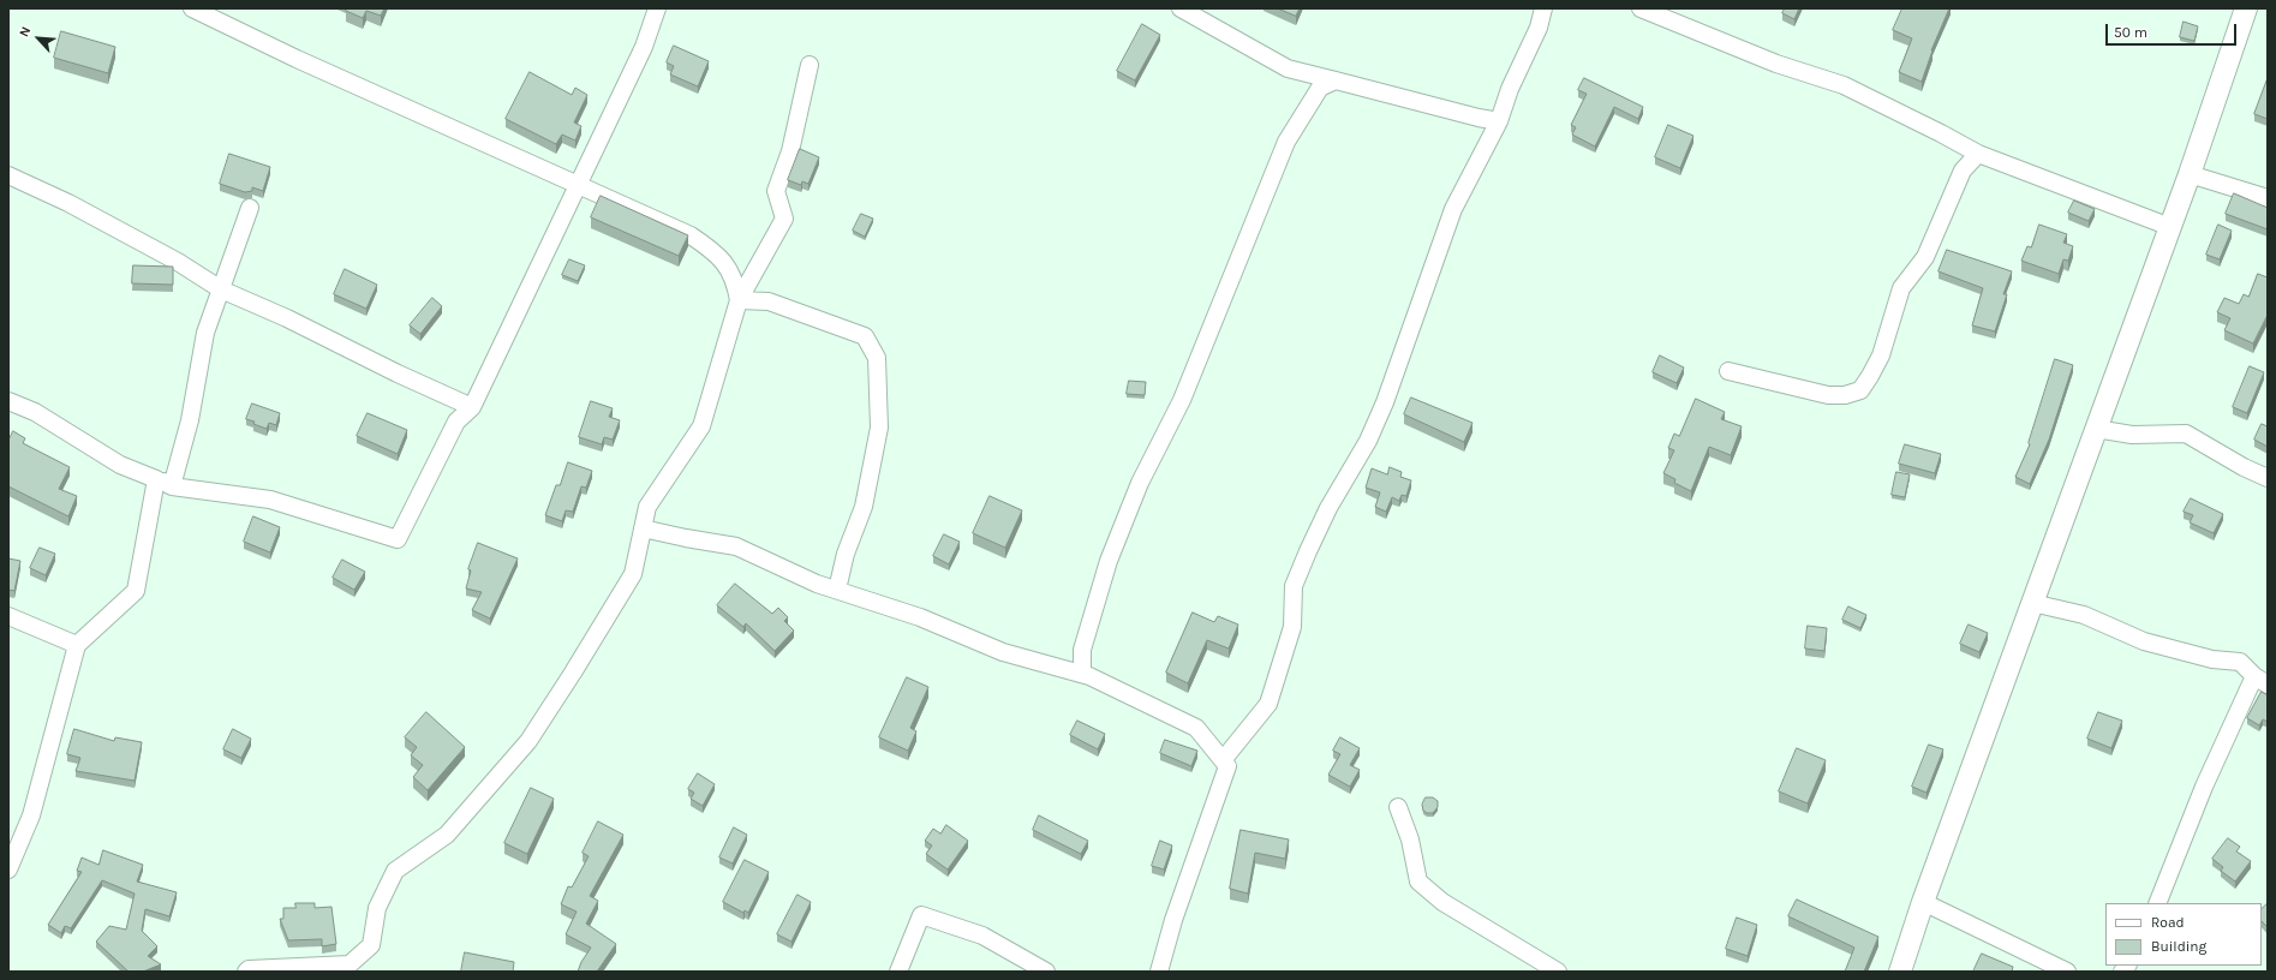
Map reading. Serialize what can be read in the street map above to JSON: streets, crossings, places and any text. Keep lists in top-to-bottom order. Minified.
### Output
{"legend":["Road","Building"],"scale_bar":"50 m","north":"top left"}
